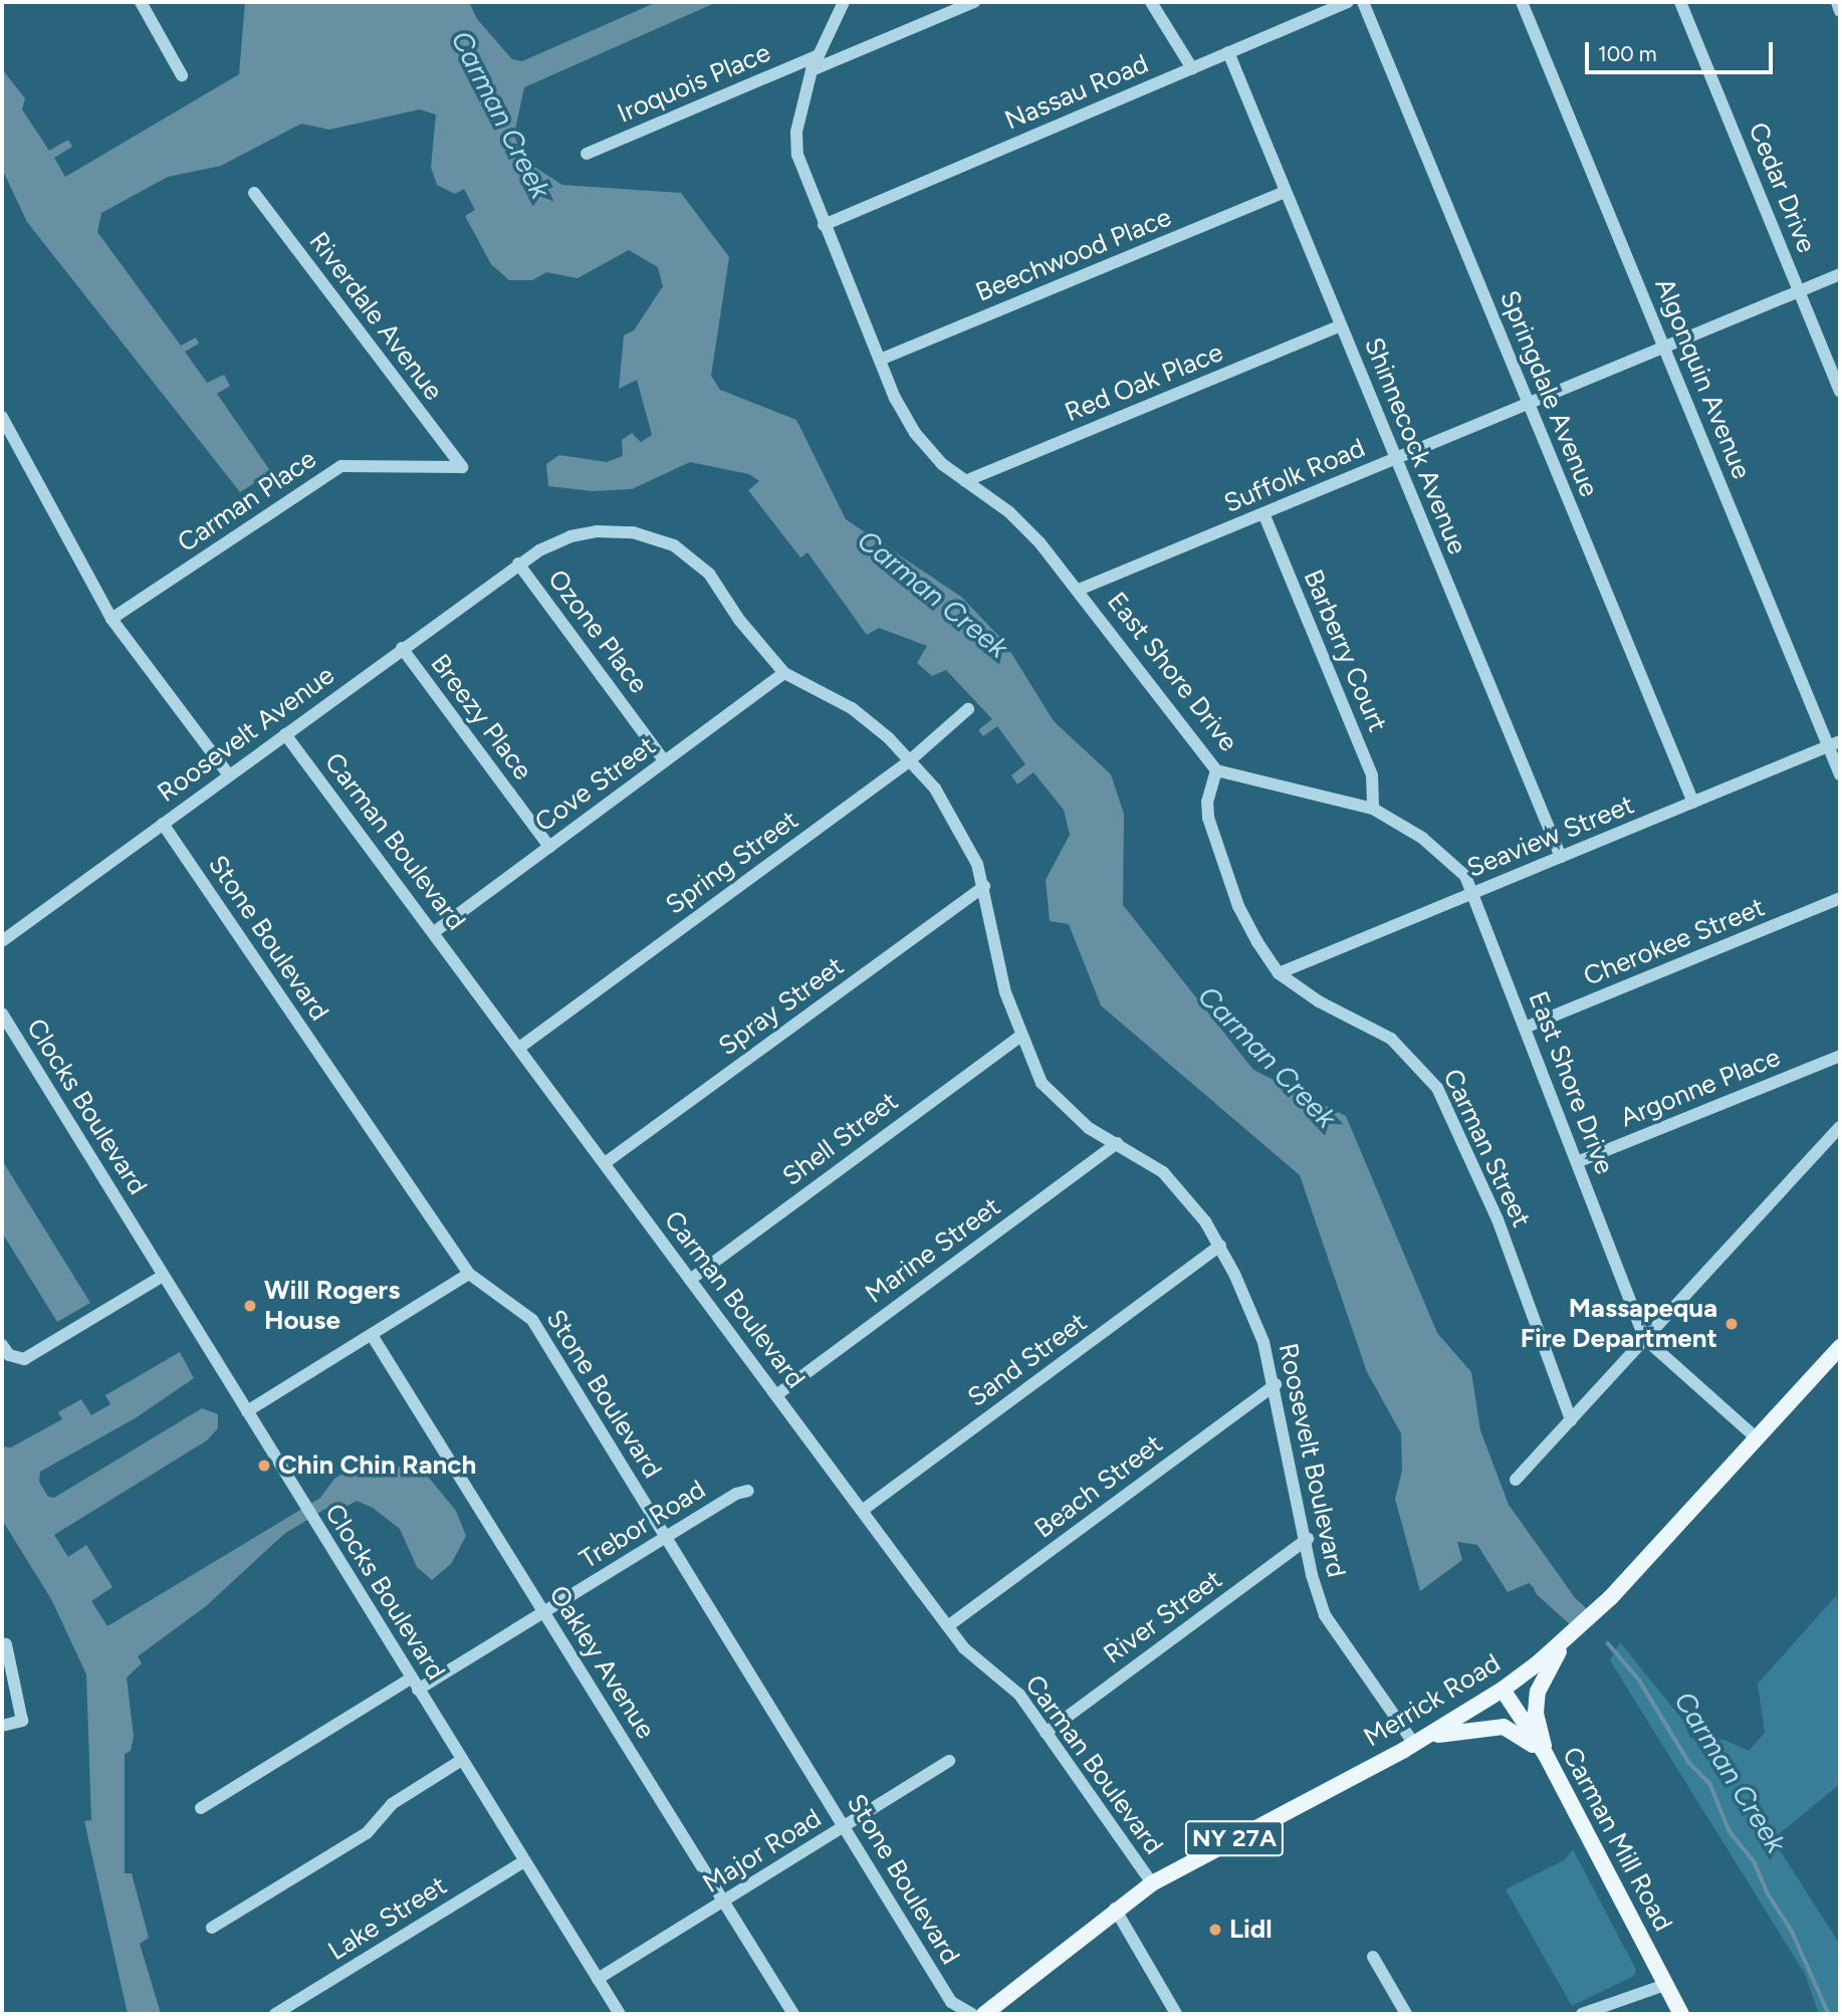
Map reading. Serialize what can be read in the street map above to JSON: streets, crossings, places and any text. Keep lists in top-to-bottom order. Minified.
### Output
{"streets":{"main road":["Merrick Road","NY 27A","Carman Mill Road"],"street":["Iroquois Place","Nassau Road","Cedar Drive","Beechwood Place","Riverdale Avenue","Algonquin Avenue","Red Oak Place","Springdale Avenue","Shinnecock Avenue","Suffolk Road","Carman Place","Ozone Place","Barberry Court","East Shore Drive","Breezy Place","Roosevelt Avenue","Cove Street","Seaview Street","Carman Boulevard","Spring Street","Stone Boulevard","Cherokee Street","Spray Street","Argonne Place","Clocks Boulevard","Shell Street","Carman Street","Marine Street","Sand Street","Roosevelt Boulevard","Beach Street","Trebor Road","River Street","Oakley Avenue","Major Road","Lake Street"]},"crossings":[["Iroquois Place","East Shore Drive"],["Nassau Road","Shinnecock Avenue"],["Nassau Road","East Shore Drive"],["Cedar Drive","Suffolk Road"],["Beechwood Place","Shinnecock Avenue"],["Beechwood Place","East Shore Drive"],["Riverdale Avenue","Carman Place"],["Algonquin Avenue","Suffolk Road"],["Algonquin Avenue","Seaview Street"],["Red Oak Place","Shinnecock Avenue"],["Red Oak Place","East Shore Drive"],["Springdale Avenue","Suffolk Road"],["Springdale Avenue","Seaview Street"],["Shinnecock Avenue","Suffolk Road"],["Shinnecock Avenue","Seaview Street"],["Suffolk Road","Barberry Court"],["Suffolk Road","East Shore Drive"],["Ozone Place","Roosevelt Avenue"],["Ozone Place","Cove Street"],["Ozone Place","Roosevelt Boulevard"],["Barberry Court","East Shore Drive"],["East Shore Drive","Seaview Street"],["East Shore Drive","Cherokee Street"],["East Shore Drive","Argonne Place"],["East Shore Drive","Carman Street"],["East Shore Drive","Merrick Road"],["Breezy Place","Roosevelt Avenue"],["Breezy Place","Cove Street"],["Roosevelt Avenue","Carman Boulevard"],["Roosevelt Avenue","Stone Boulevard"],["Roosevelt Avenue","Roosevelt Boulevard"],["Cove Street","Carman Boulevard"],["Cove Street","Roosevelt Boulevard"],["Seaview Street","Carman Street"],["Carman Boulevard","Spring Street"],["Carman Boulevard","Spray Street"],["Carman Boulevard","Shell Street"],["Carman Boulevard","Marine Street"],["Carman Boulevard","Sand Street"],["Carman Boulevard","Beach Street"],["Carman Boulevard","River Street"],["Carman Boulevard","Merrick Road"],["Spring Street","Roosevelt Boulevard"],["Stone Boulevard","Trebor Road"],["Stone Boulevard","Major Road"],["Spray Street","Roosevelt Boulevard"],["Clocks Boulevard","Trebor Road"],["Clocks Boulevard","Major Road"],["Clocks Boulevard","Lake Street"],["Shell Street","Roosevelt Boulevard"],["Marine Street","Roosevelt Boulevard"],["Sand Street","Roosevelt Boulevard"],["Roosevelt Boulevard","Beach Street"],["Roosevelt Boulevard","River Street"],["Roosevelt Boulevard","Merrick Road"],["Trebor Road","Oakley Avenue"],["Oakley Avenue","Major Road"],["Merrick Road","Carman Mill Road"]],"water":["Carman Creek"],"places":["Will Rogers House","Massapequa Fire Department","Chin Chin Ranch","Lidl"],"scale_bar":"100 m"}
